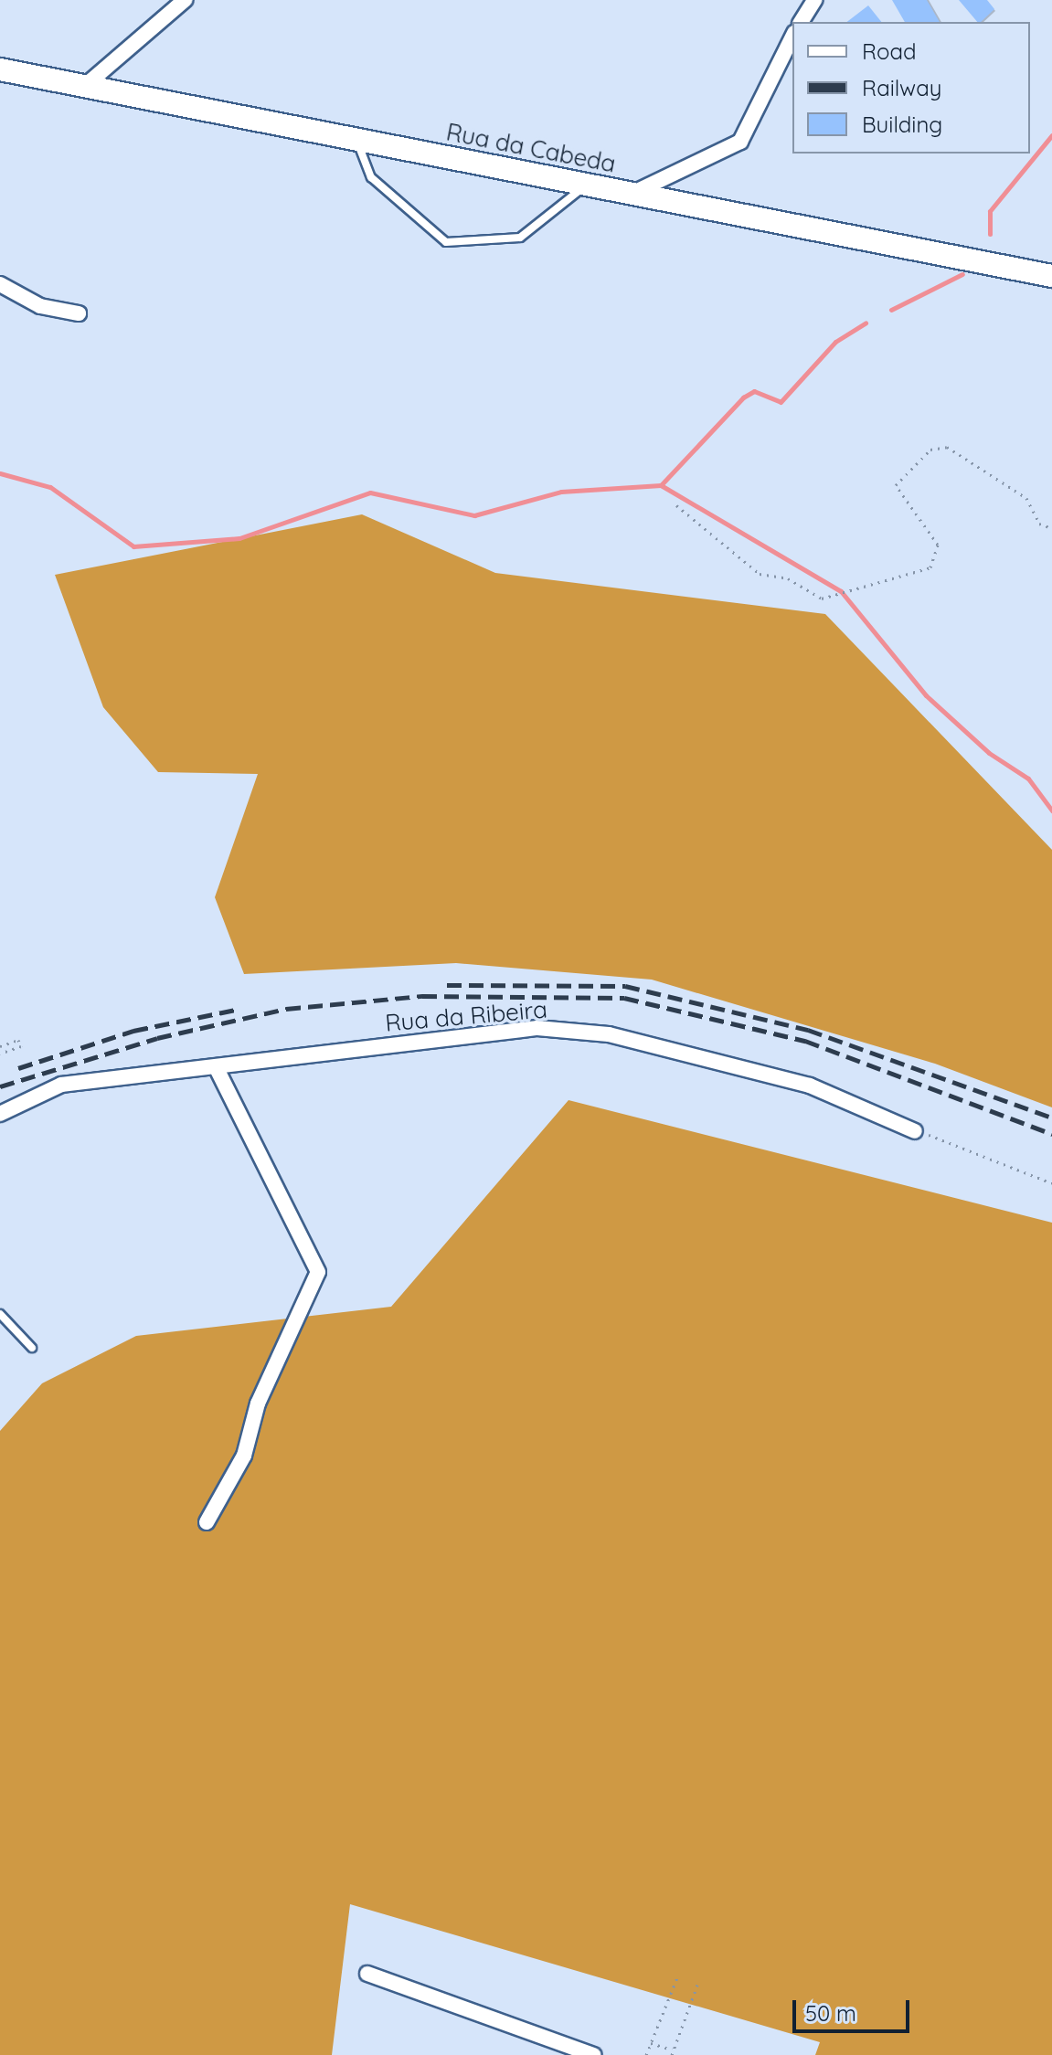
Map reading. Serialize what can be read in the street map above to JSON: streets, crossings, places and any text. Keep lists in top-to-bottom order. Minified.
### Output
{"streets":{"main road":["Rua da Cabeda"],"street":["Rua da Ribeira"]},"legend":["Road","Railway","Building"],"scale_bar":"50 m"}
